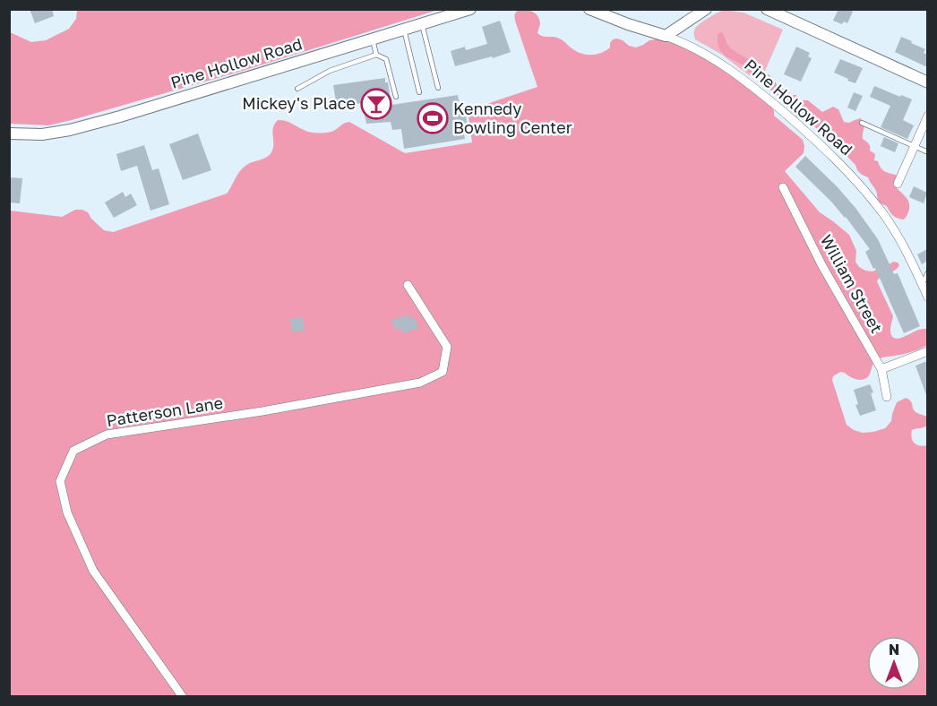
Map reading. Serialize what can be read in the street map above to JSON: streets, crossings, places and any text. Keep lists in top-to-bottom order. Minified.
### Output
{"streets":{"street":["Pine Hollow Road","William Street","Patterson Lane"]},"places":{"bar":["Mickey's Place"],"sports":["Kennedy Bowling Center"]},"north":"top"}
